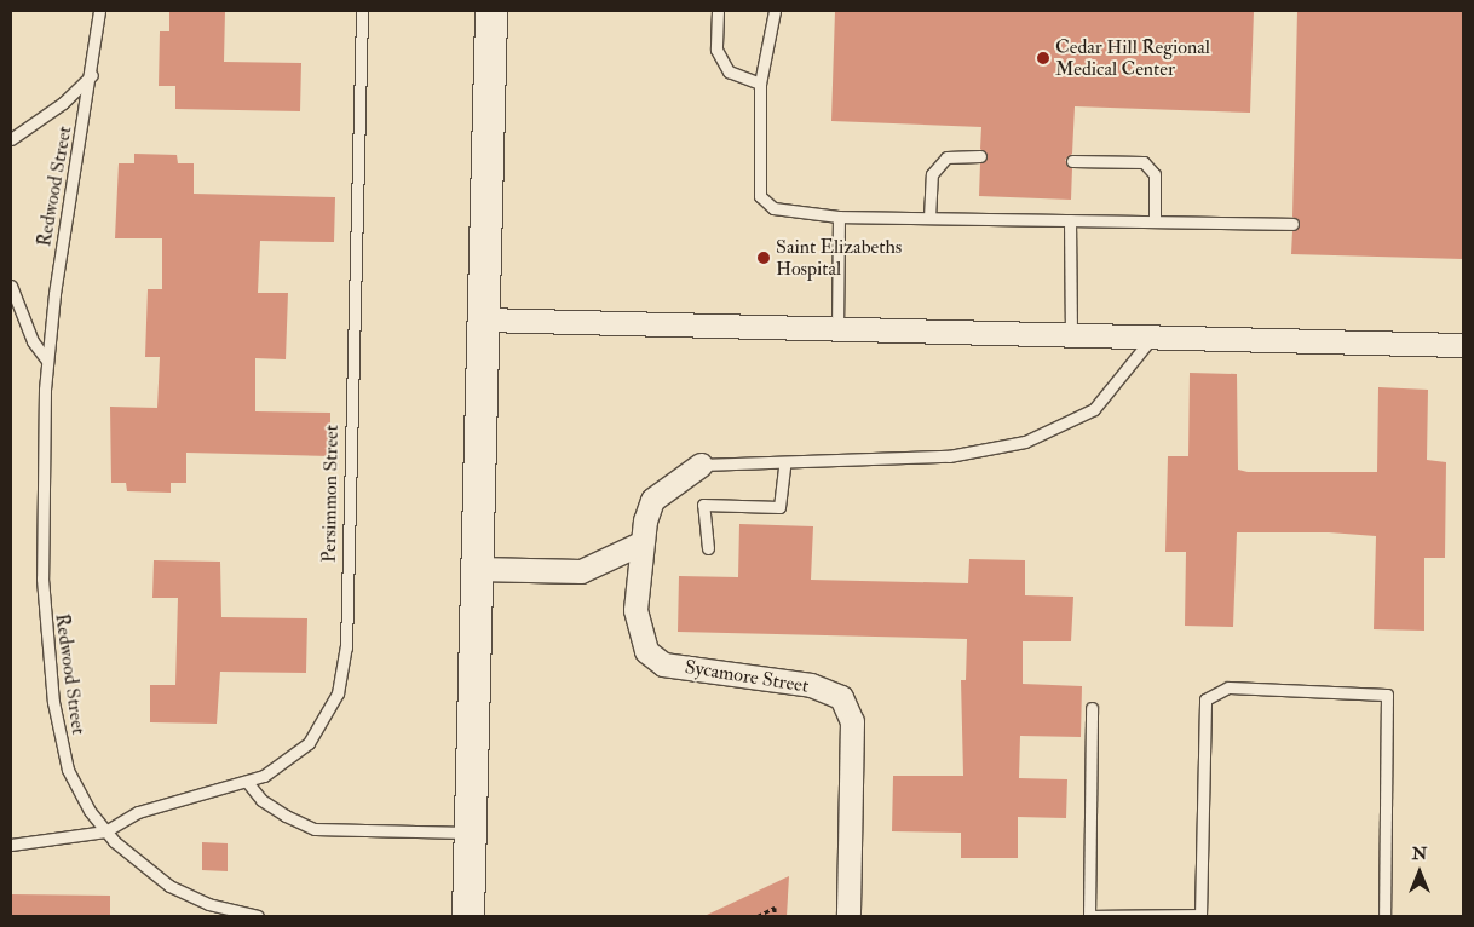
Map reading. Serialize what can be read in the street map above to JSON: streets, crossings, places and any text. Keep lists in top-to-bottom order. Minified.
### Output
{"streets":{"street":["Sycamore Street"],"lane":["Redwood Street","Persimmon Street"]},"crossings":[["Redwood Street","Persimmon Street"]],"places":["Cedar Hill Regional Medical Center","Saint Elizabeths Hospital"],"north":"top"}
